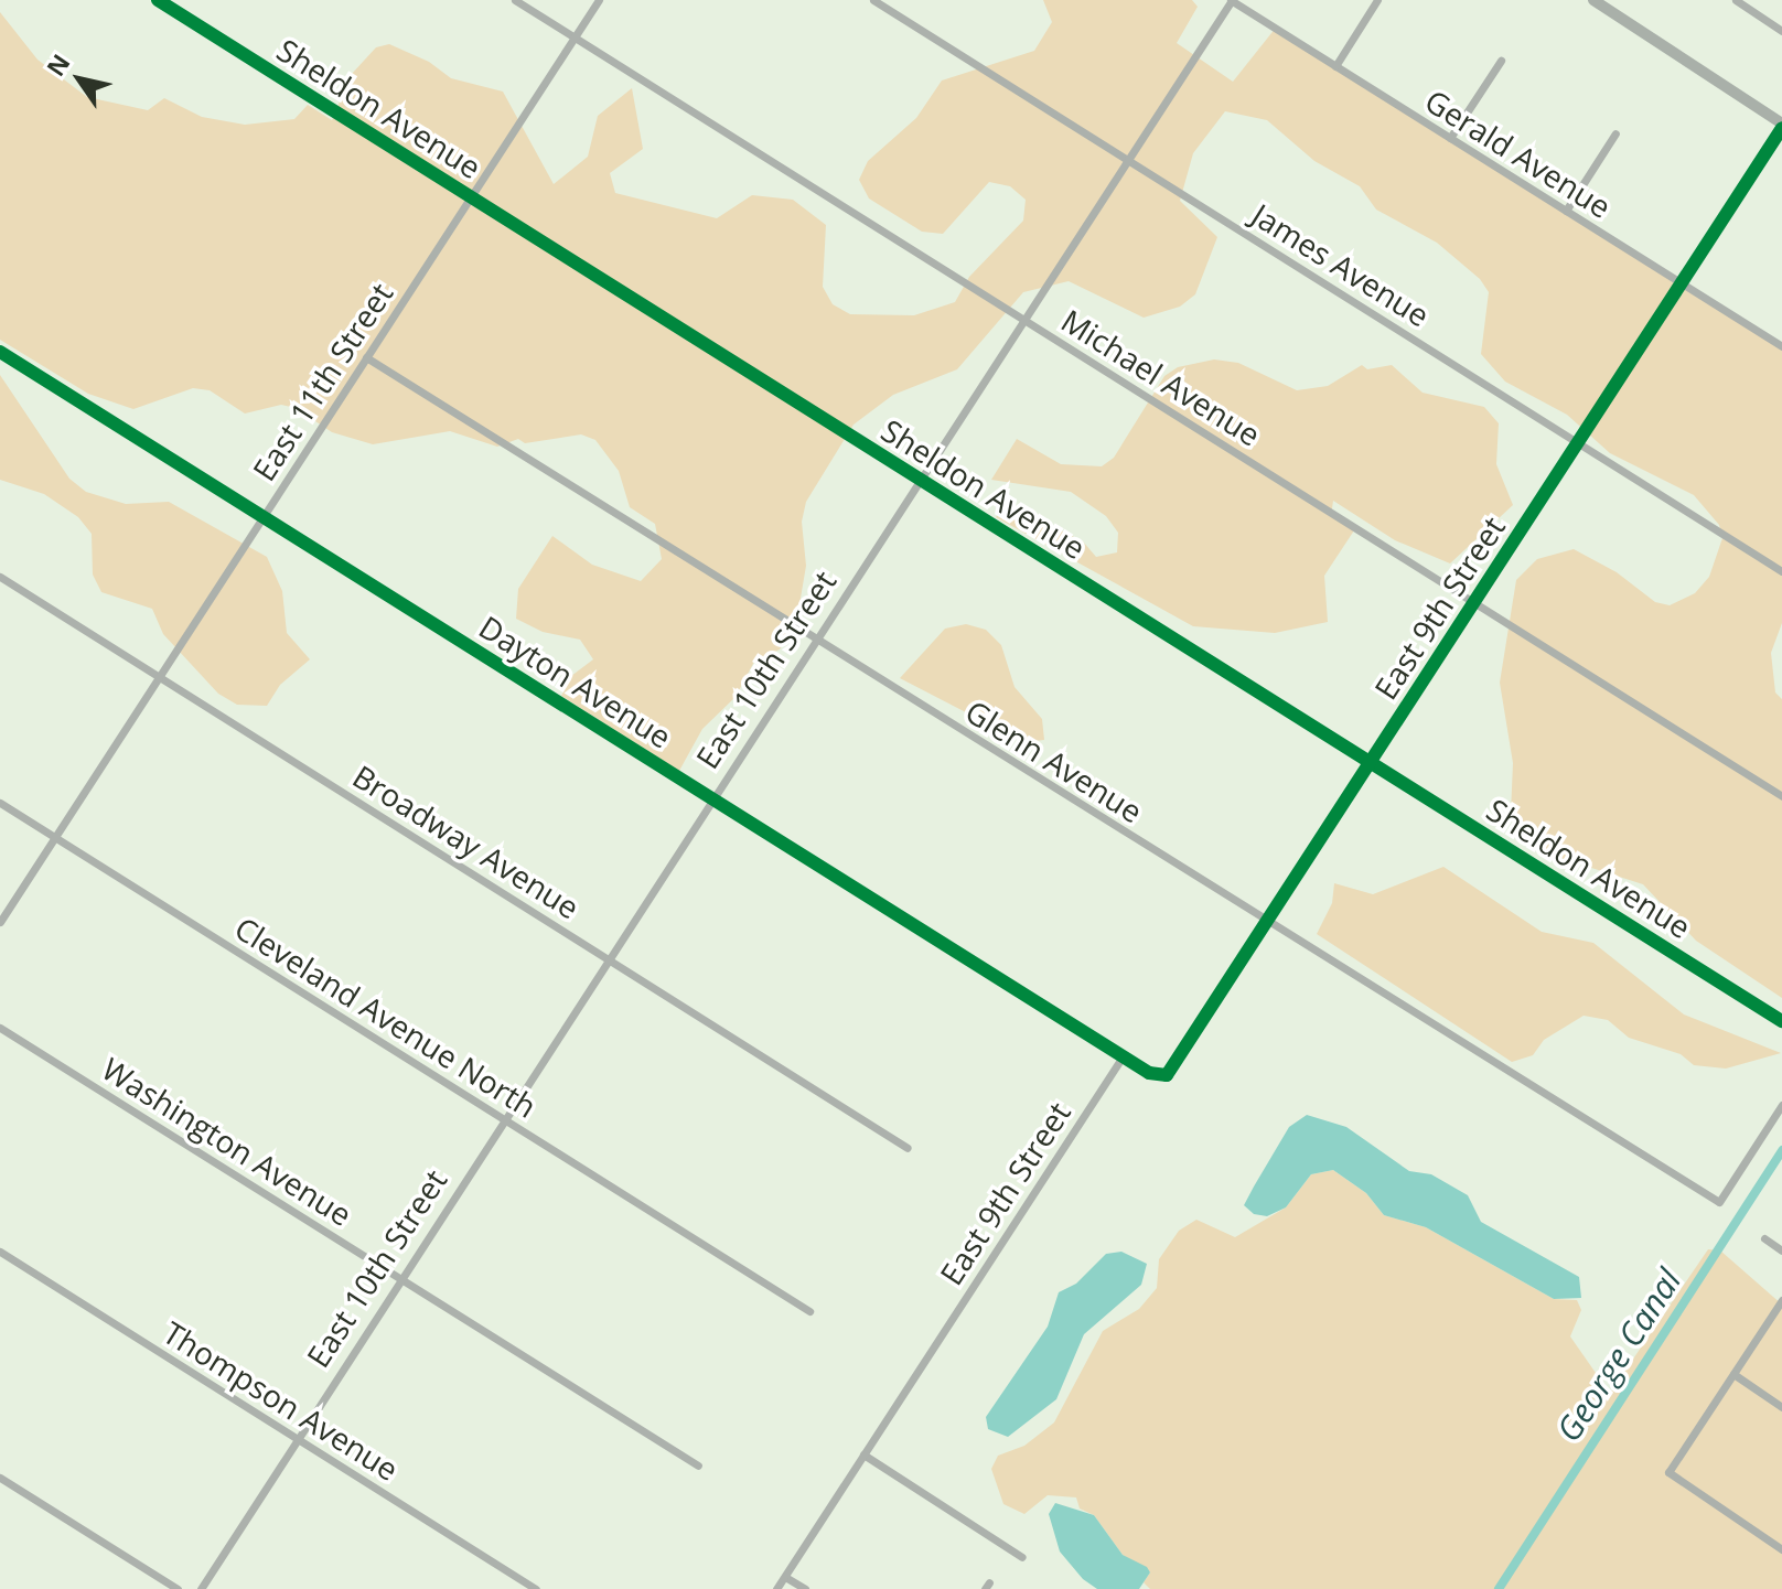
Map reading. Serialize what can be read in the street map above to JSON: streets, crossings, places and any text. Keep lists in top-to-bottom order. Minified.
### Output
{"streets":{"street":["Sheldon Avenue","Gerald Avenue","James Avenue","Michael Avenue","East 11th Street","East 9th Street","East 10th Street","Dayton Avenue","Glenn Avenue","Broadway Avenue","Cleveland Avenue North","Washington Avenue","Thompson Avenue"]},"crossings":[["Sheldon Avenue","East 11th Street"],["Sheldon Avenue","East 9th Street"],["Sheldon Avenue","East 10th Street"],["Gerald Avenue","East 9th Street"],["Gerald Avenue","East 10th Street"],["James Avenue","East 9th Street"],["James Avenue","East 10th Street"],["Michael Avenue","East 11th Street"],["Michael Avenue","East 9th Street"],["Michael Avenue","East 10th Street"],["East 11th Street","Dayton Avenue"],["East 11th Street","Glenn Avenue"],["East 11th Street","Broadway Avenue"],["East 11th Street","Cleveland Avenue North"],["East 9th Street","Dayton Avenue"],["East 9th Street","Glenn Avenue"],["East 10th Street","Dayton Avenue"],["East 10th Street","Glenn Avenue"],["East 10th Street","Broadway Avenue"],["East 10th Street","Cleveland Avenue North"],["East 10th Street","Washington Avenue"],["East 10th Street","Thompson Avenue"]],"water":["George Canal"],"north":"top left"}
